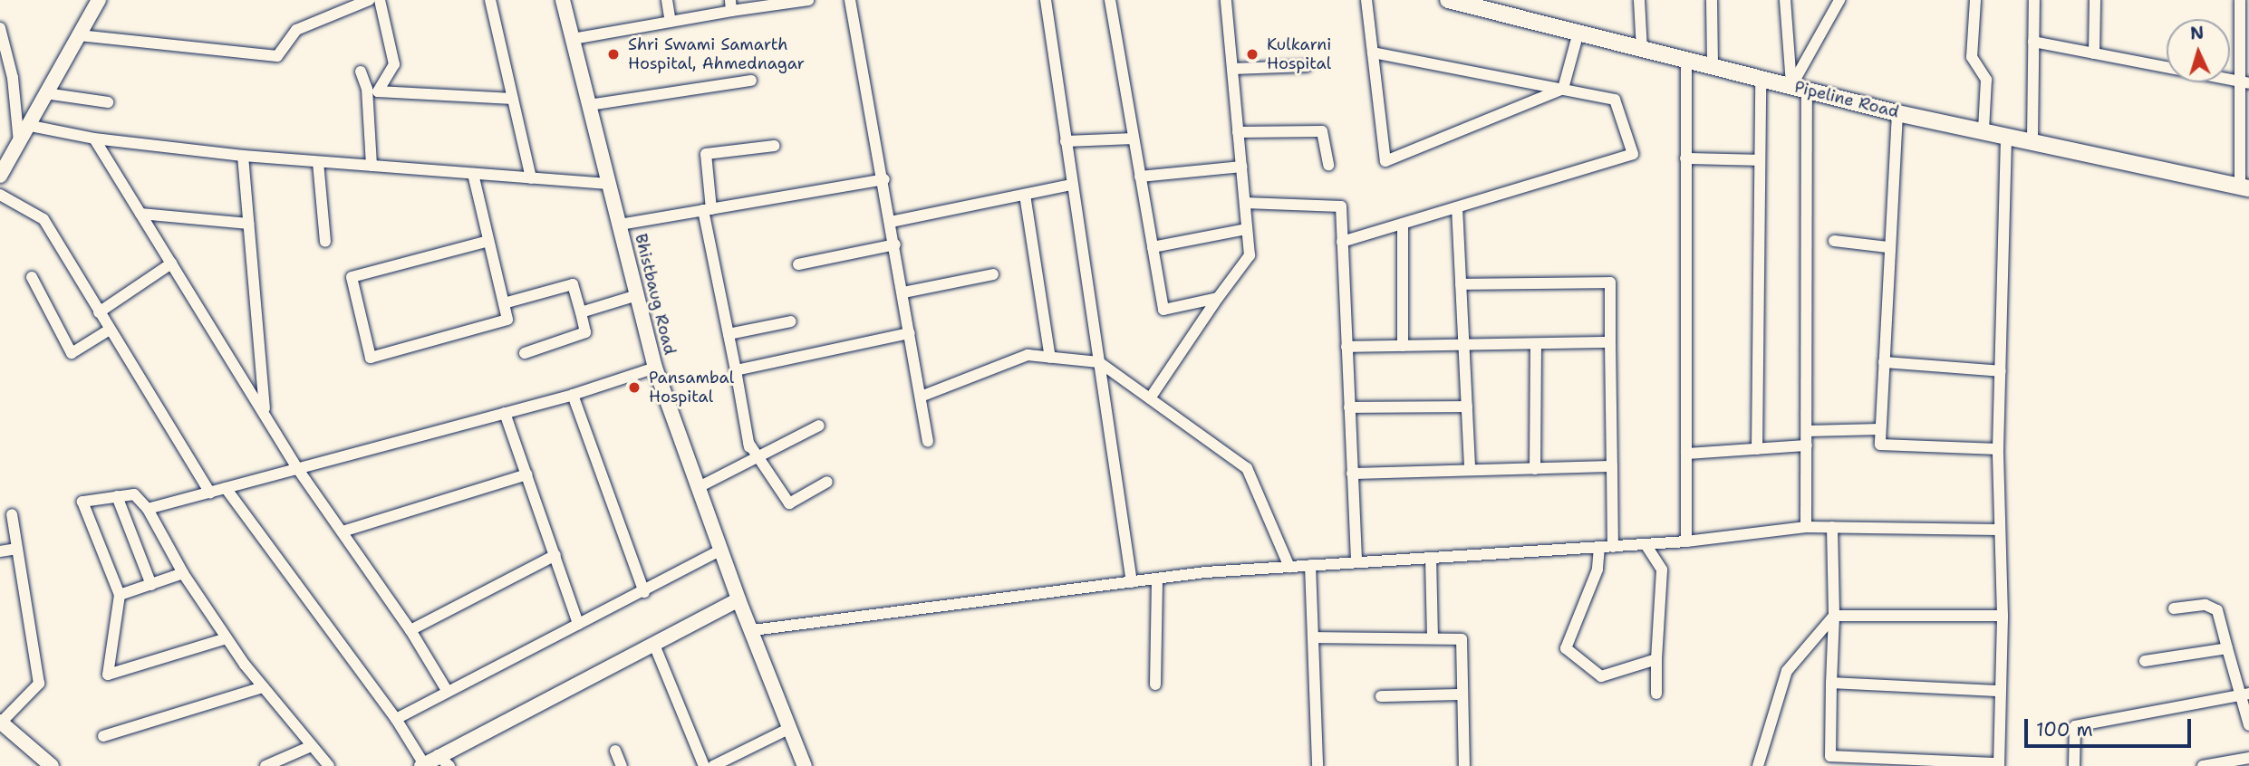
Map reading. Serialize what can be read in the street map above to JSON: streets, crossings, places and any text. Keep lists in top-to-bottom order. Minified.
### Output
{"streets":{"main road":["Pipeline Road"],"street":["Bhistbaug Road"]},"places":["Shri Swami Samarth Hospital, Ahmednagar","Kulkarni Hospital","Pansambal Hospital"],"scale_bar":"100 m","north":"top"}
